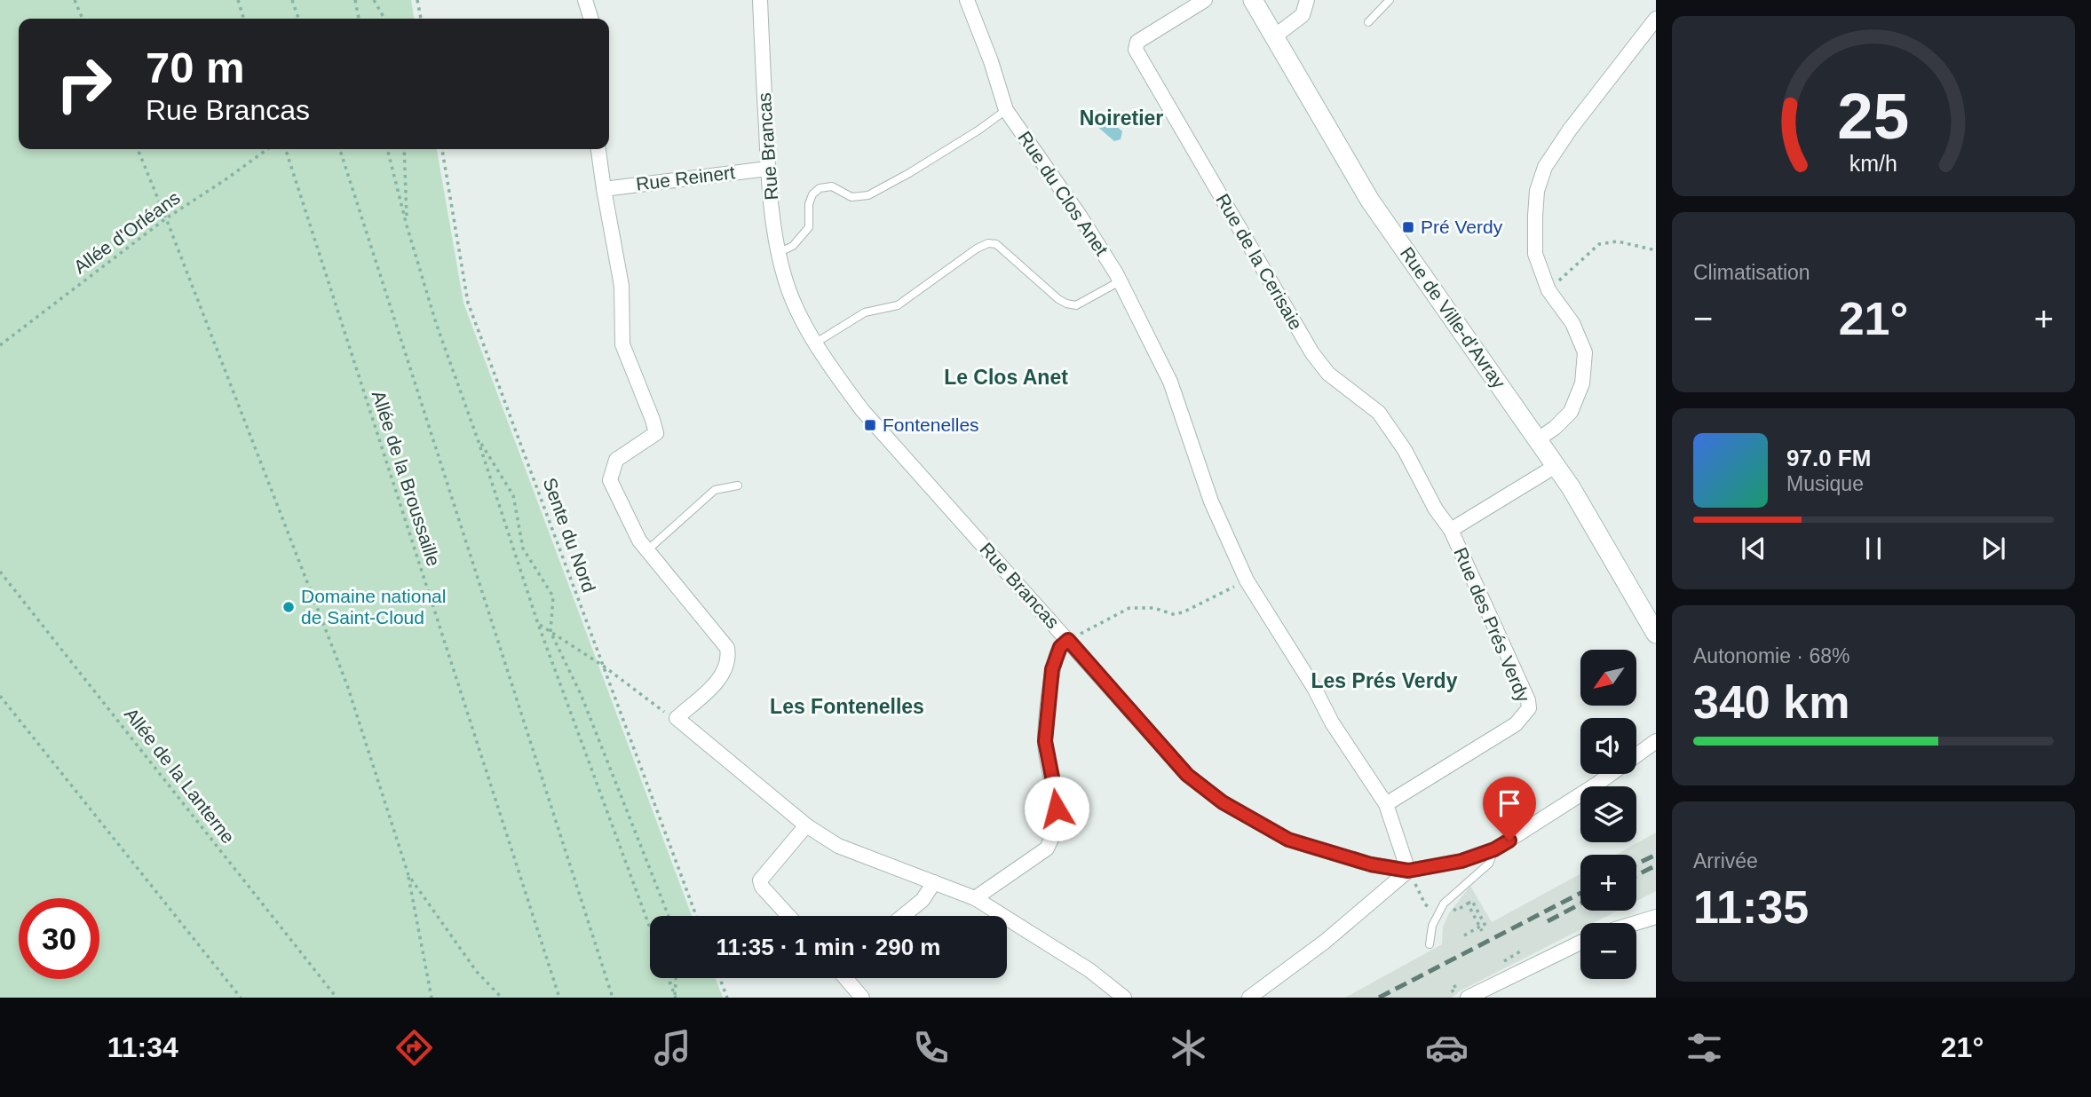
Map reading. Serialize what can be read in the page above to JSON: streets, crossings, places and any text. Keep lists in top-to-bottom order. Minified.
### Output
{"streets":{"main road":["Rue de Ville-d'Avray"],"street":["Rue Brancas","Rue Reinert","Rue du Clos Anet","Rue de la Cerisaie","Rue des Prés Verdy"],"path":["Allée d'Orléans","Allée de la Broussaille","Sente du Nord","Allée de la Lanterne"]},"crossings":[["Rue Brancas","Rue Reinert"],["Rue Brancas","Rue du Clos Anet"],["Rue du Clos Anet","Rue des Prés Verdy"],["Rue de la Cerisaie","Rue des Prés Verdy"],["Rue de Ville-d'Avray","Rue des Prés Verdy"]],"districts":["Noiretier","Le Clos Anet","Les Prés Verdy","Les Fontenelles"],"places":{"transit":["Pré Verdy","Fontenelles"],"other":["Domaine national de Saint-Cloud"]},"north":"bottom left","page":{"turn":["70 m","Rue Brancas"],"tile":["Climatisation",["Autonomie · 68%","340 km"],["Arrivée","11:35"]],"heat":["−","21°","+"],"song":["97.0 FM","Musique"],"map_buttons":["+","−"],"limit":"30","trip":"11:35 · 1 min · 290 m","tabs":["11:34","21°"],"gauge":["25","km/h"]}}
